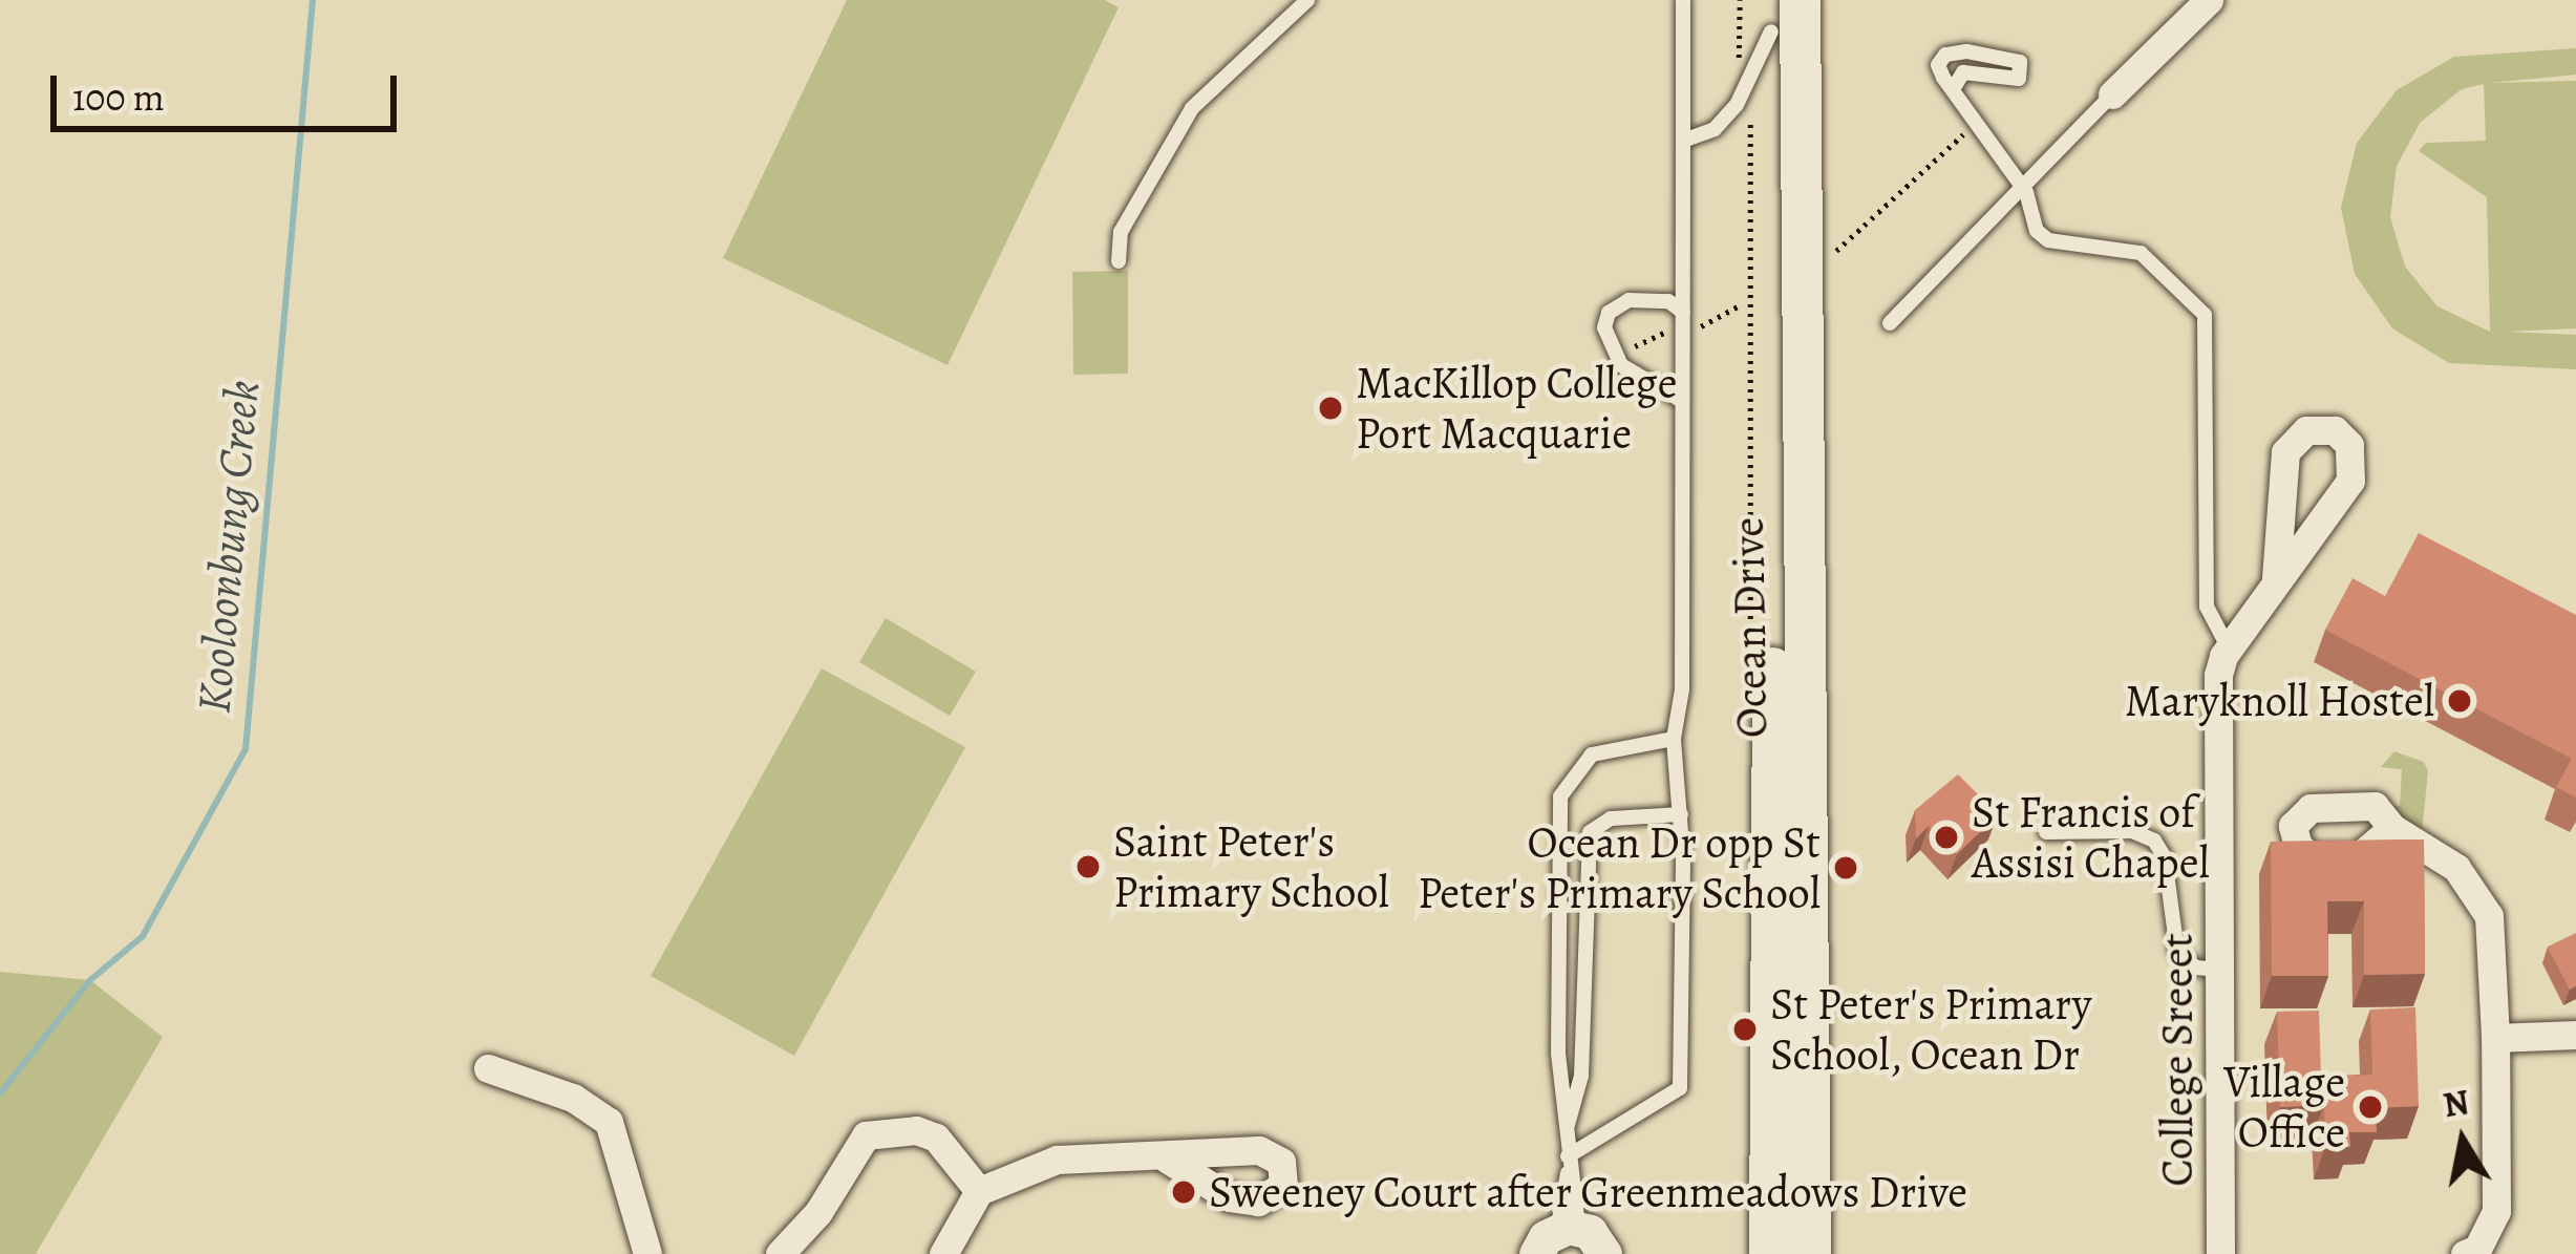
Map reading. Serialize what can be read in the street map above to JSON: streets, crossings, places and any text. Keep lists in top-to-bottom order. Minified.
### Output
{"streets":{"main road":["Ocean Drive"],"street":["College Sreeet"]},"water":["Kooloonbung Creek"],"places":["MacKillop College Port Macquarie","Maryknoll Hostel","St Francis of Assisi Chapel","Saint Peter's Primary School","Ocean Dr opp St Peter's Primary School","St Peter's Primary School, Ocean Dr","Village Office","Sweeney Court after Greenmeadows Drive"],"scale_bar":"100 m","north":"top"}
